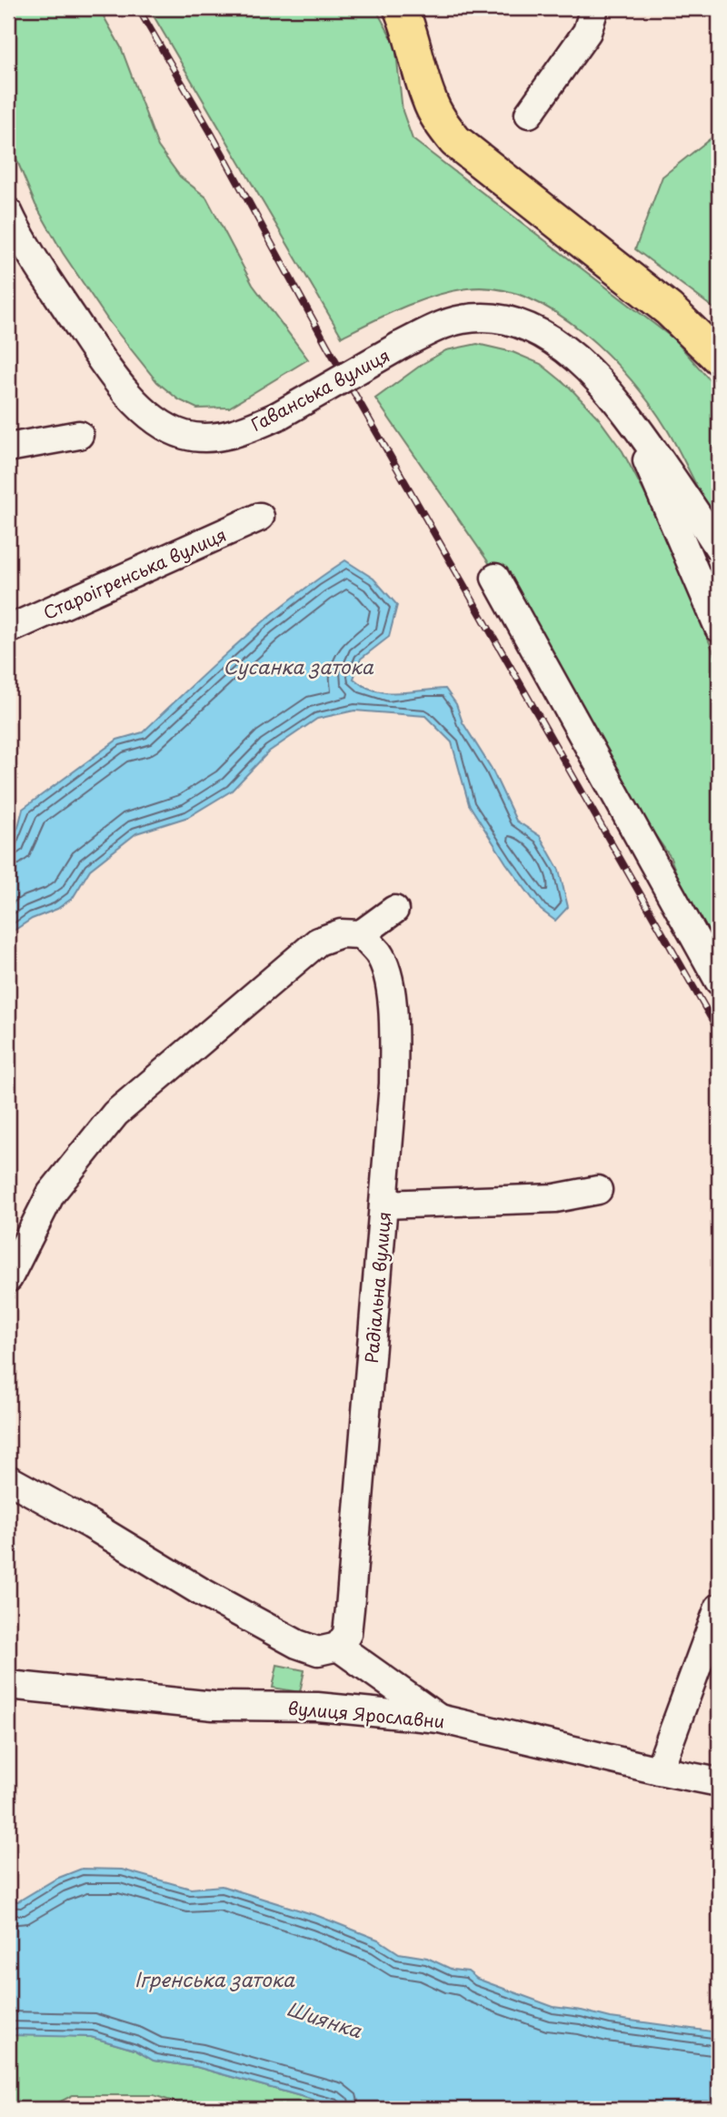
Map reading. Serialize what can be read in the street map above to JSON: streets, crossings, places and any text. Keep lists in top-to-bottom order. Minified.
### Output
{"streets":{"street":["Гаванська вулиця","Староігренська вулиця","Радіальна вулиця","вулиця Ярославни"]},"water":["Сусанка затока","Ігренська затока","Шиянка"]}
